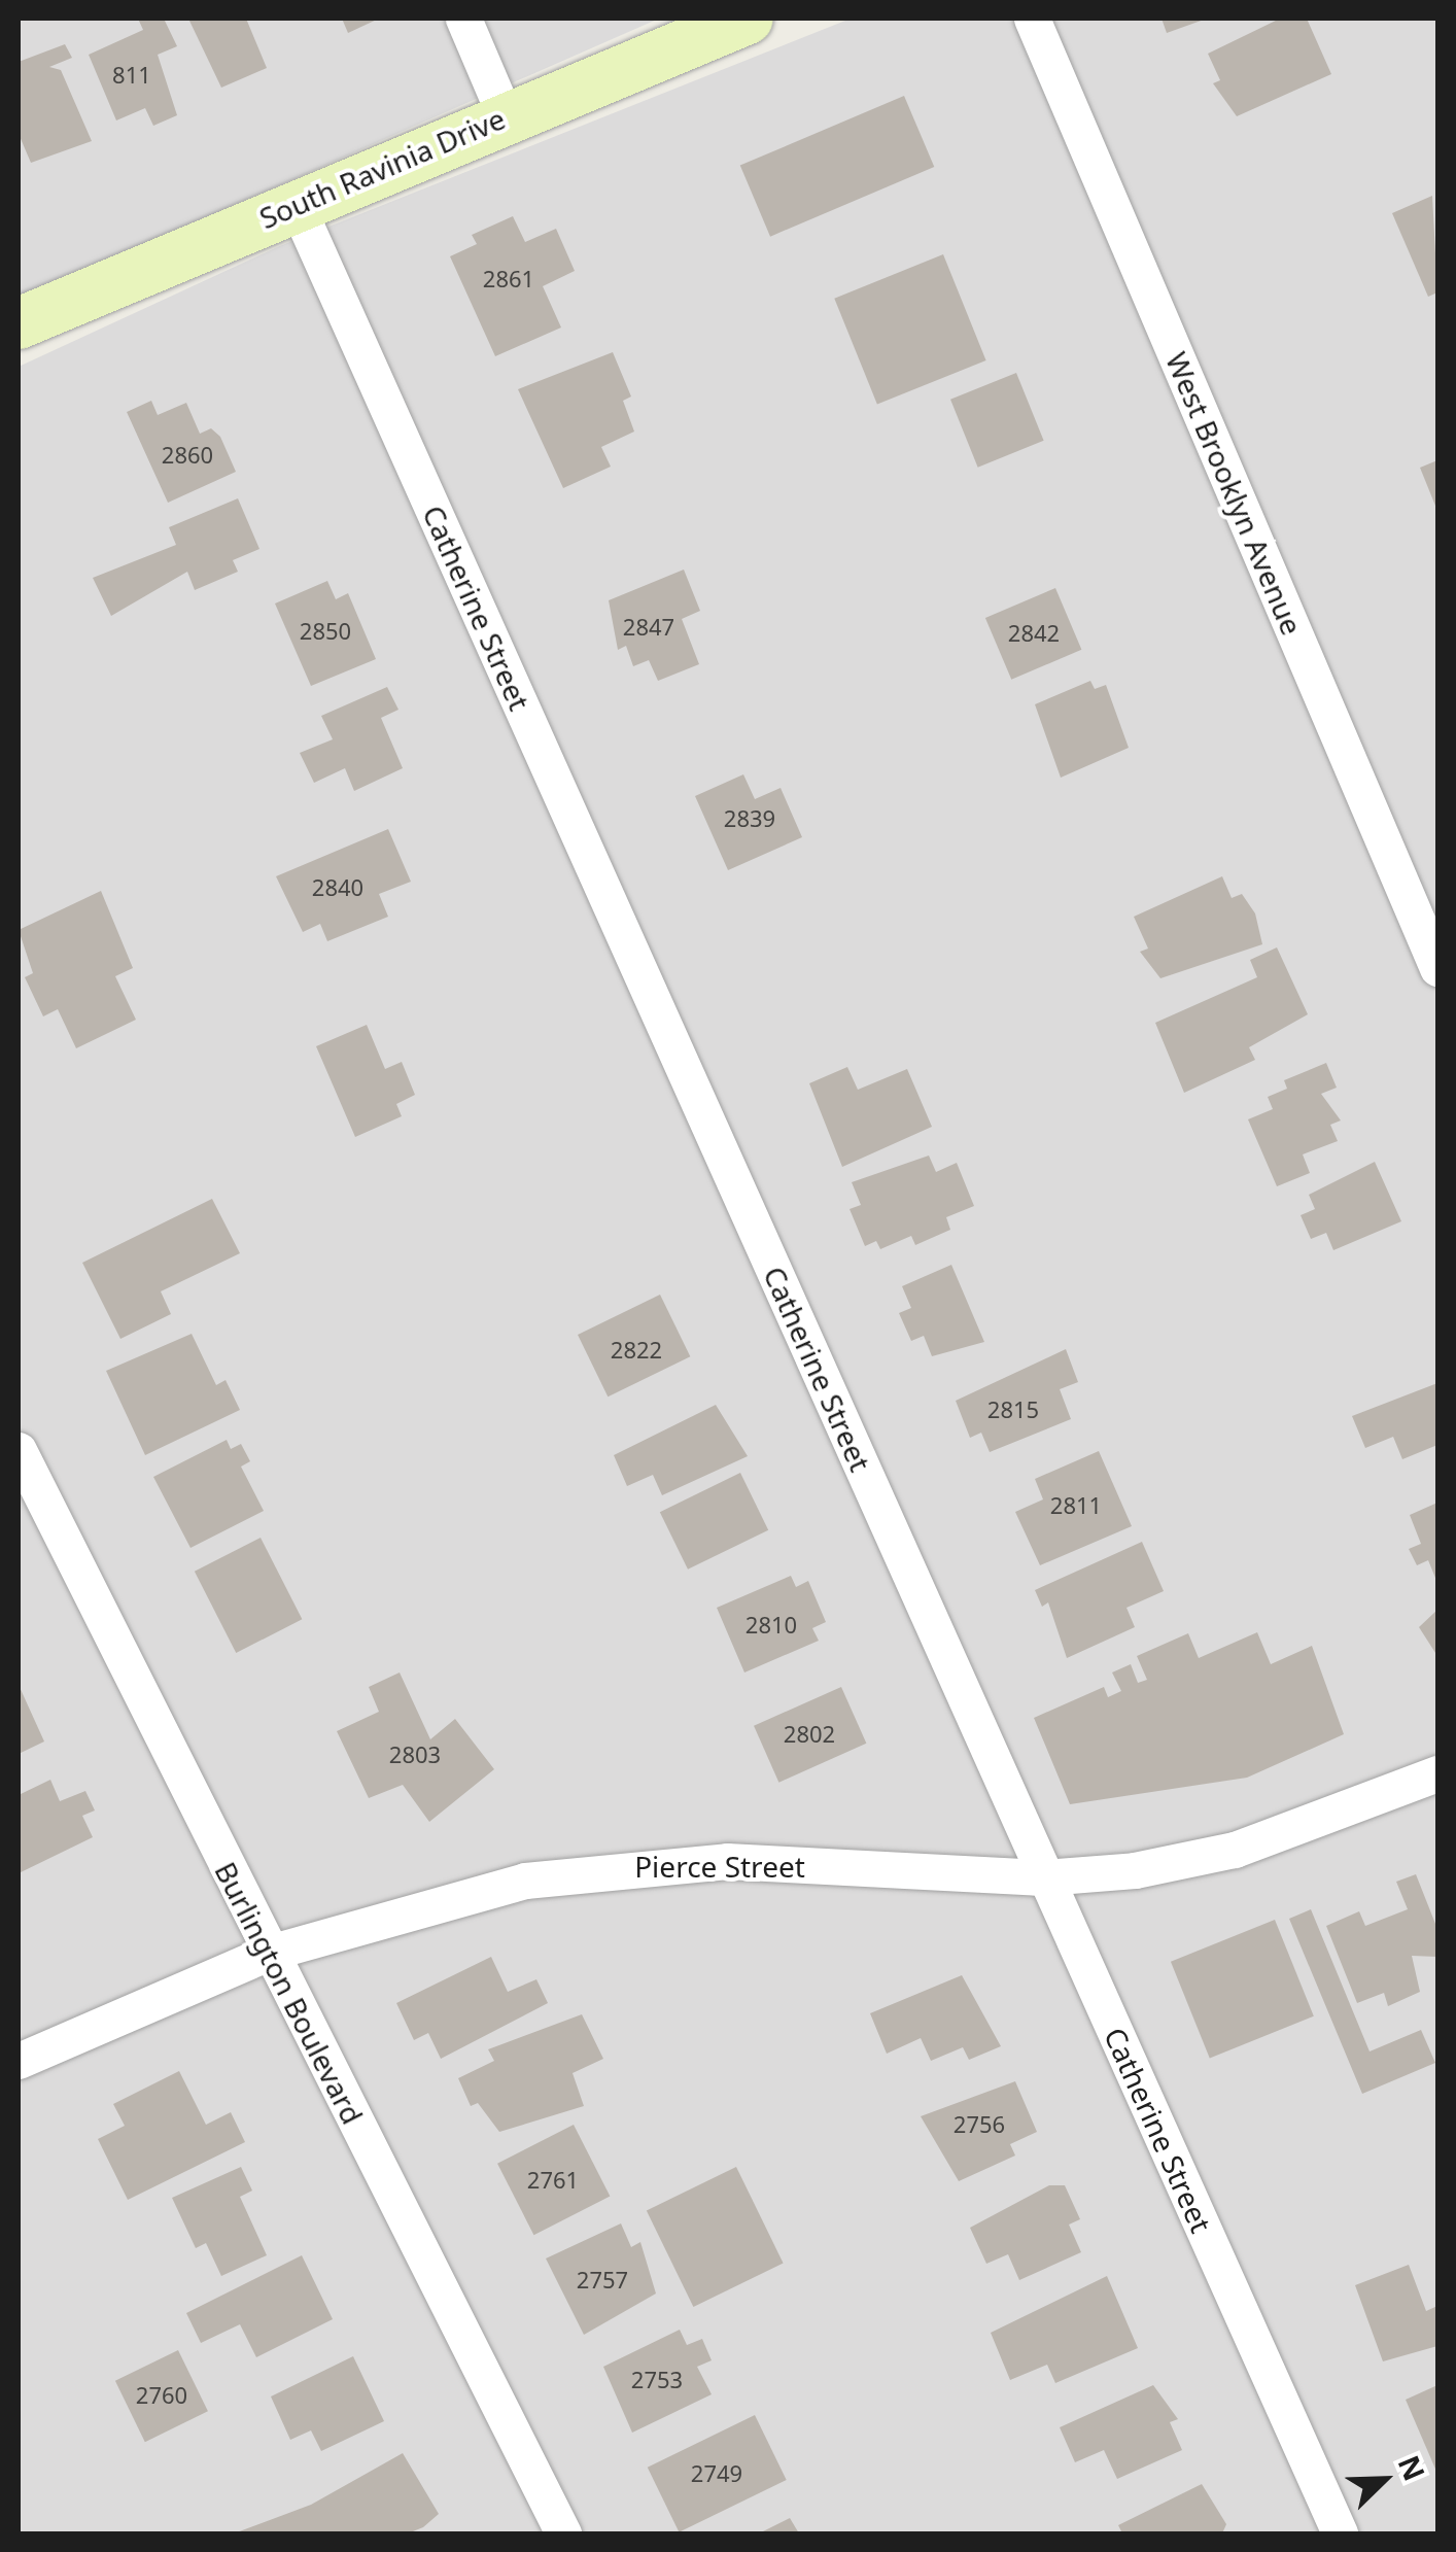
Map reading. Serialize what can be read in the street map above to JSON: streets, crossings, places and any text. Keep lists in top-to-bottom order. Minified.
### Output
{"streets":{"street":["South Ravinia Drive","West Brooklyn Avenue","Catherine Street","Pierce Street","Burlington Boulevard"]},"crossings":[["South Ravinia Drive","Catherine Street"],["Catherine Street","Pierce Street"],["Pierce Street","Burlington Boulevard"]],"house_numbers":["811","2861","2860","2847","2850","2842","2839","2840","2822","2815","2811","2810","2802","2803","2756","2761","2757","2753","2760","2749"],"north":"top right"}
